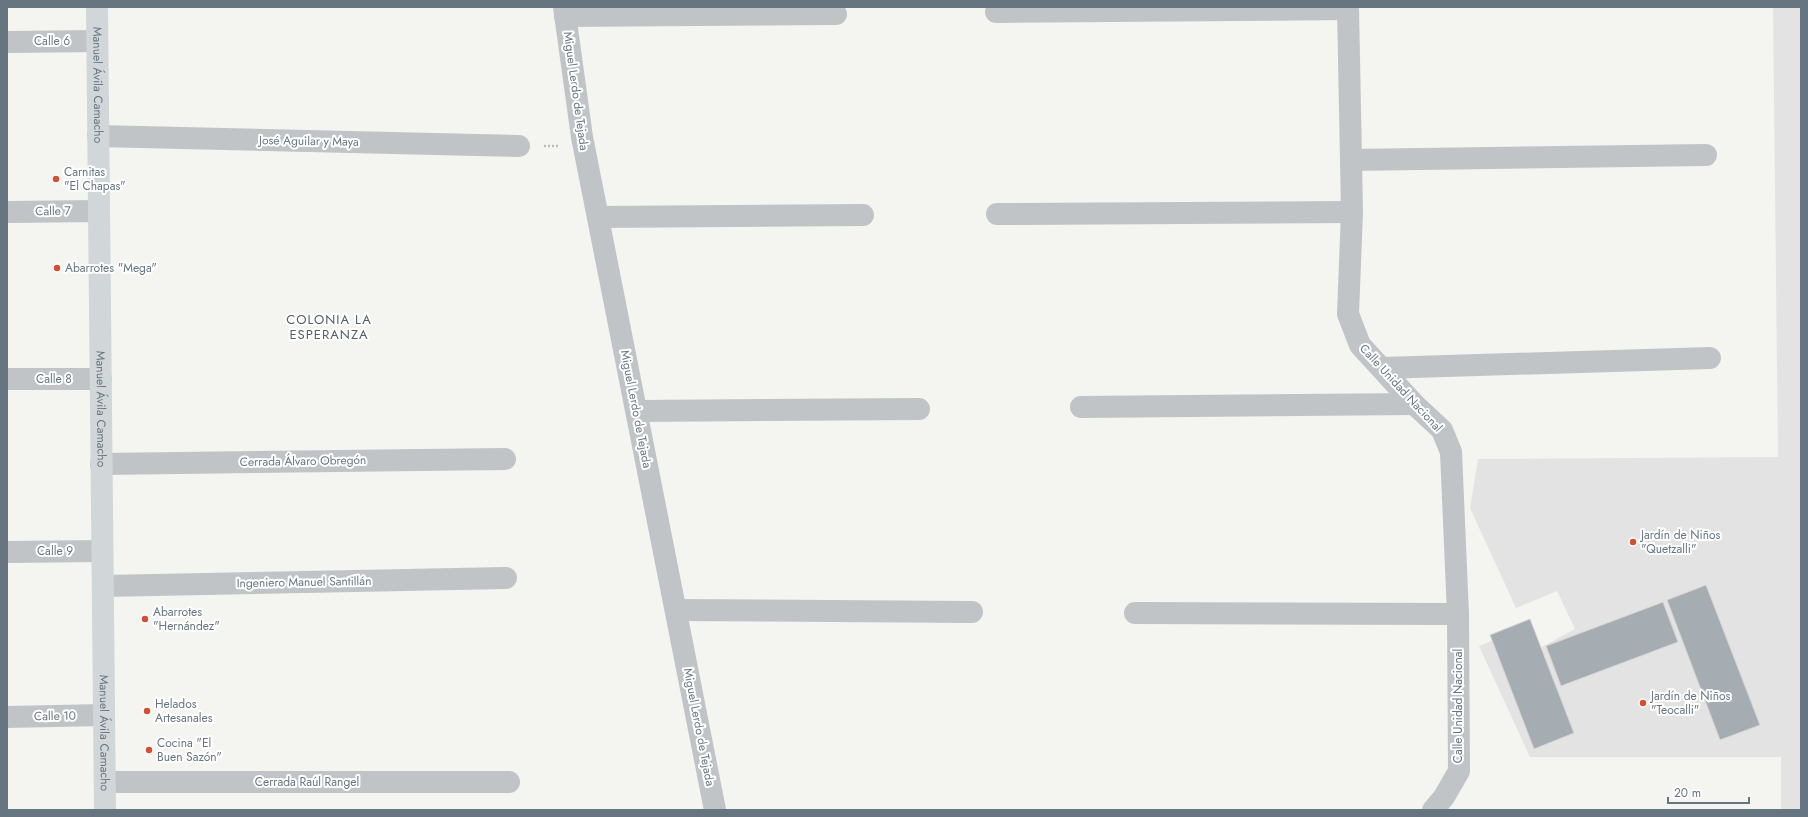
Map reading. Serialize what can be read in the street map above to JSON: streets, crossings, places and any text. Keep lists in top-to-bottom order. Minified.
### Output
{"streets":{"street":["Calle 6","Manuel Ávila Camacho","Miguel Lerdo de Tejada","José Aguilar y Maya","Calle 7","Calle 8","Calle Unidad Nacional","Cerrada Álvaro Obregón","Calle 9","Ingeniero Manuel Santillán","Calle 10","Cerrada Raúl Rangel"]},"crossings":[["Calle 6","Manuel Ávila Camacho"],["Manuel Ávila Camacho","José Aguilar y Maya"],["Manuel Ávila Camacho","Calle 7"],["Manuel Ávila Camacho","Calle 8"],["Manuel Ávila Camacho","Cerrada Álvaro Obregón"],["Manuel Ávila Camacho","Calle 9"],["Manuel Ávila Camacho","Ingeniero Manuel Santillán"],["Manuel Ávila Camacho","Calle 10"],["Manuel Ávila Camacho","Cerrada Raúl Rangel"]],"districts":["COLONIA LA ESPERANZA"],"places":["Carnitas \"El Chapas\"","Abarrotes \"Mega\"","Jardín de Niños \"Quetzalli\"","Abarrotes \"Hernández\"","Jardín de Niños \"Teocalli\"","Helados Artesanales","Cocina \"El Buen Sazón\""],"scale_bar":"20 m"}
